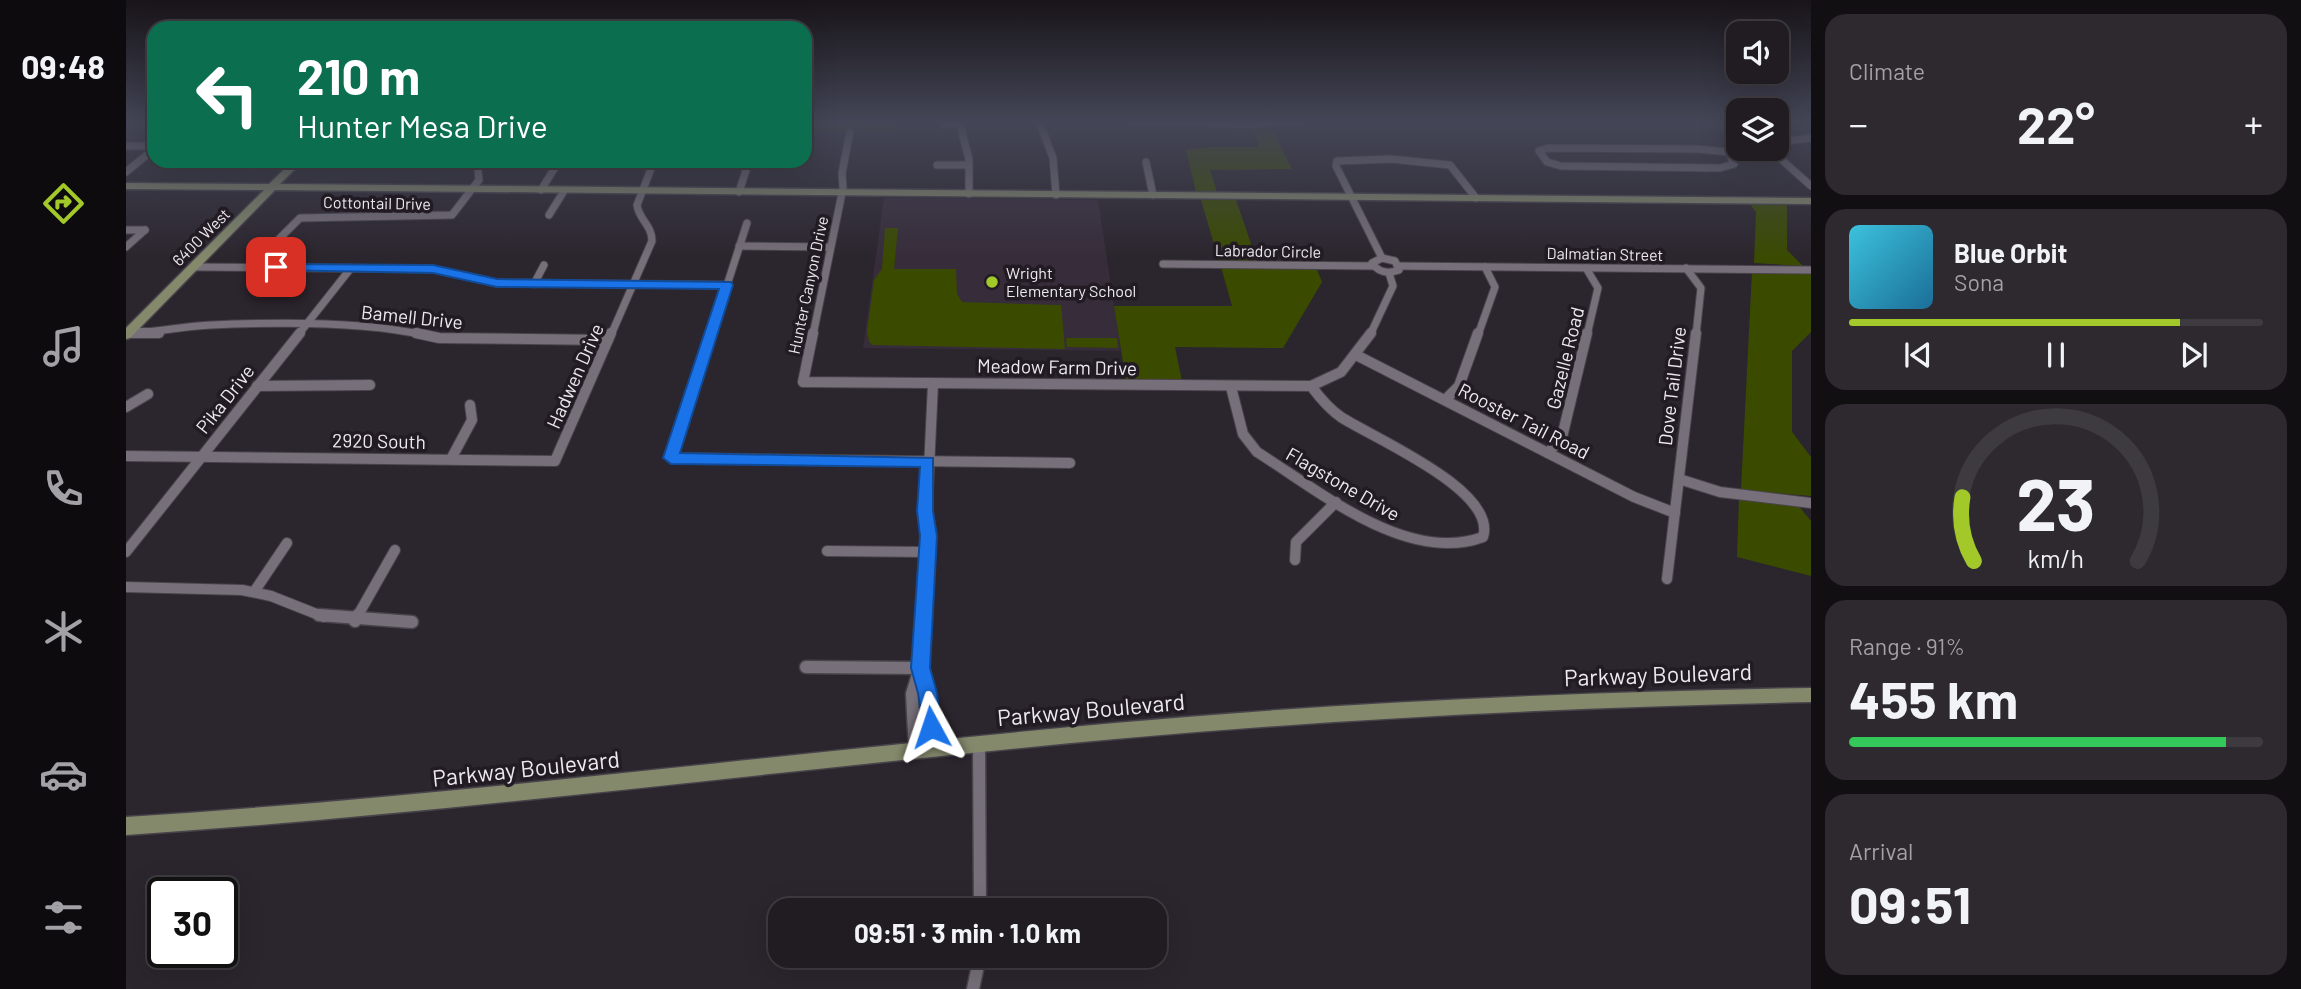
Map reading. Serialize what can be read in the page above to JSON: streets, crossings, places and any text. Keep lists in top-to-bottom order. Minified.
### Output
{"streets":{"main road":["6400 West","Parkway Boulevard"],"street":["Cottontail Drive","Labrador Circle","Dalmatian Street","Hunter Canyon Drive","Bamell Drive","Gazelle Road","Meadow Farm Drive","Hadwen Drive","Dove Tail Drive","Pika Drive","Rooster Tail Road","2920 South","Flagstone Drive"]},"crossings":[["6400 West","Bamell Drive"],["Dalmatian Street","Gazelle Road"],["Dalmatian Street","Dove Tail Drive"],["Hunter Canyon Drive","Meadow Farm Drive"],["Bamell Drive","Hadwen Drive"],["Bamell Drive","Pika Drive"],["Gazelle Road","Rooster Tail Road"],["Meadow Farm Drive","Flagstone Drive"],["Hadwen Drive","2920 South"],["Dove Tail Drive","Rooster Tail Road"],["Pika Drive","2920 South"]],"places":["Wright Elementary School"],"page":{"tabs":"09:48","tile":["Climate",["Range · 91%","455 km"],["Arrival","09:51"]],"turn":["210 m","Hunter Mesa Drive"],"heat":["−","22°","+"],"song":["Blue Orbit","Sona"],"limit":"30","trip":"09:51 · 3 min · 1.0 km","gauge":["23","km/h"]}}
